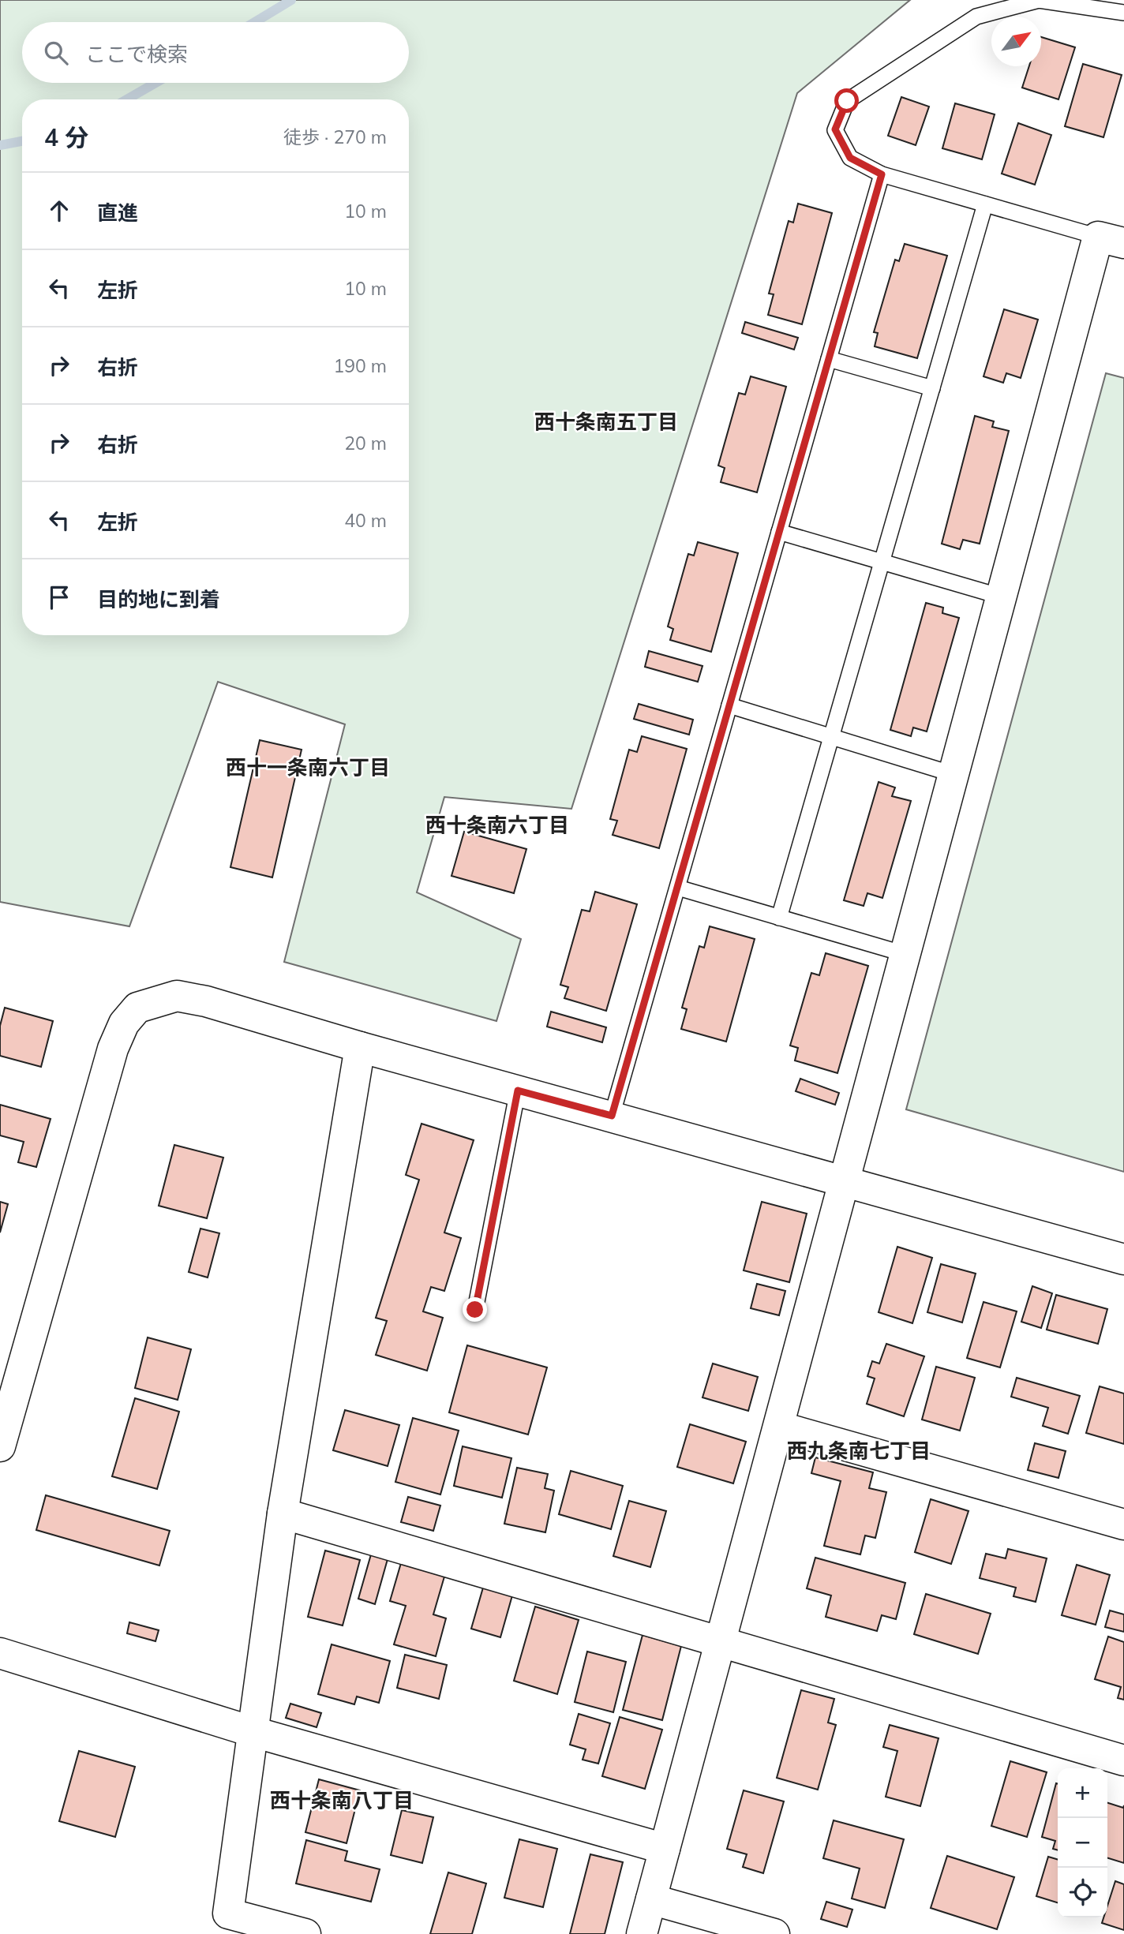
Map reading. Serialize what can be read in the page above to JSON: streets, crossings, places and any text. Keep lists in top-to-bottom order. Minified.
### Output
{"districts":["西十条南五丁目","西十一条南六丁目","西十条南六丁目","西九条南七丁目","西十条南八丁目"],"north":"top right","page":{"search":"ここで検索","heading":["4 分","徒歩 · 270 m"],"list":[["直進","10 m"],["左折","10 m"],["右折","190 m"],["右折","20 m"],["左折","40 m"],"目的地に到着"],"map_buttons":["+","−"]}}
